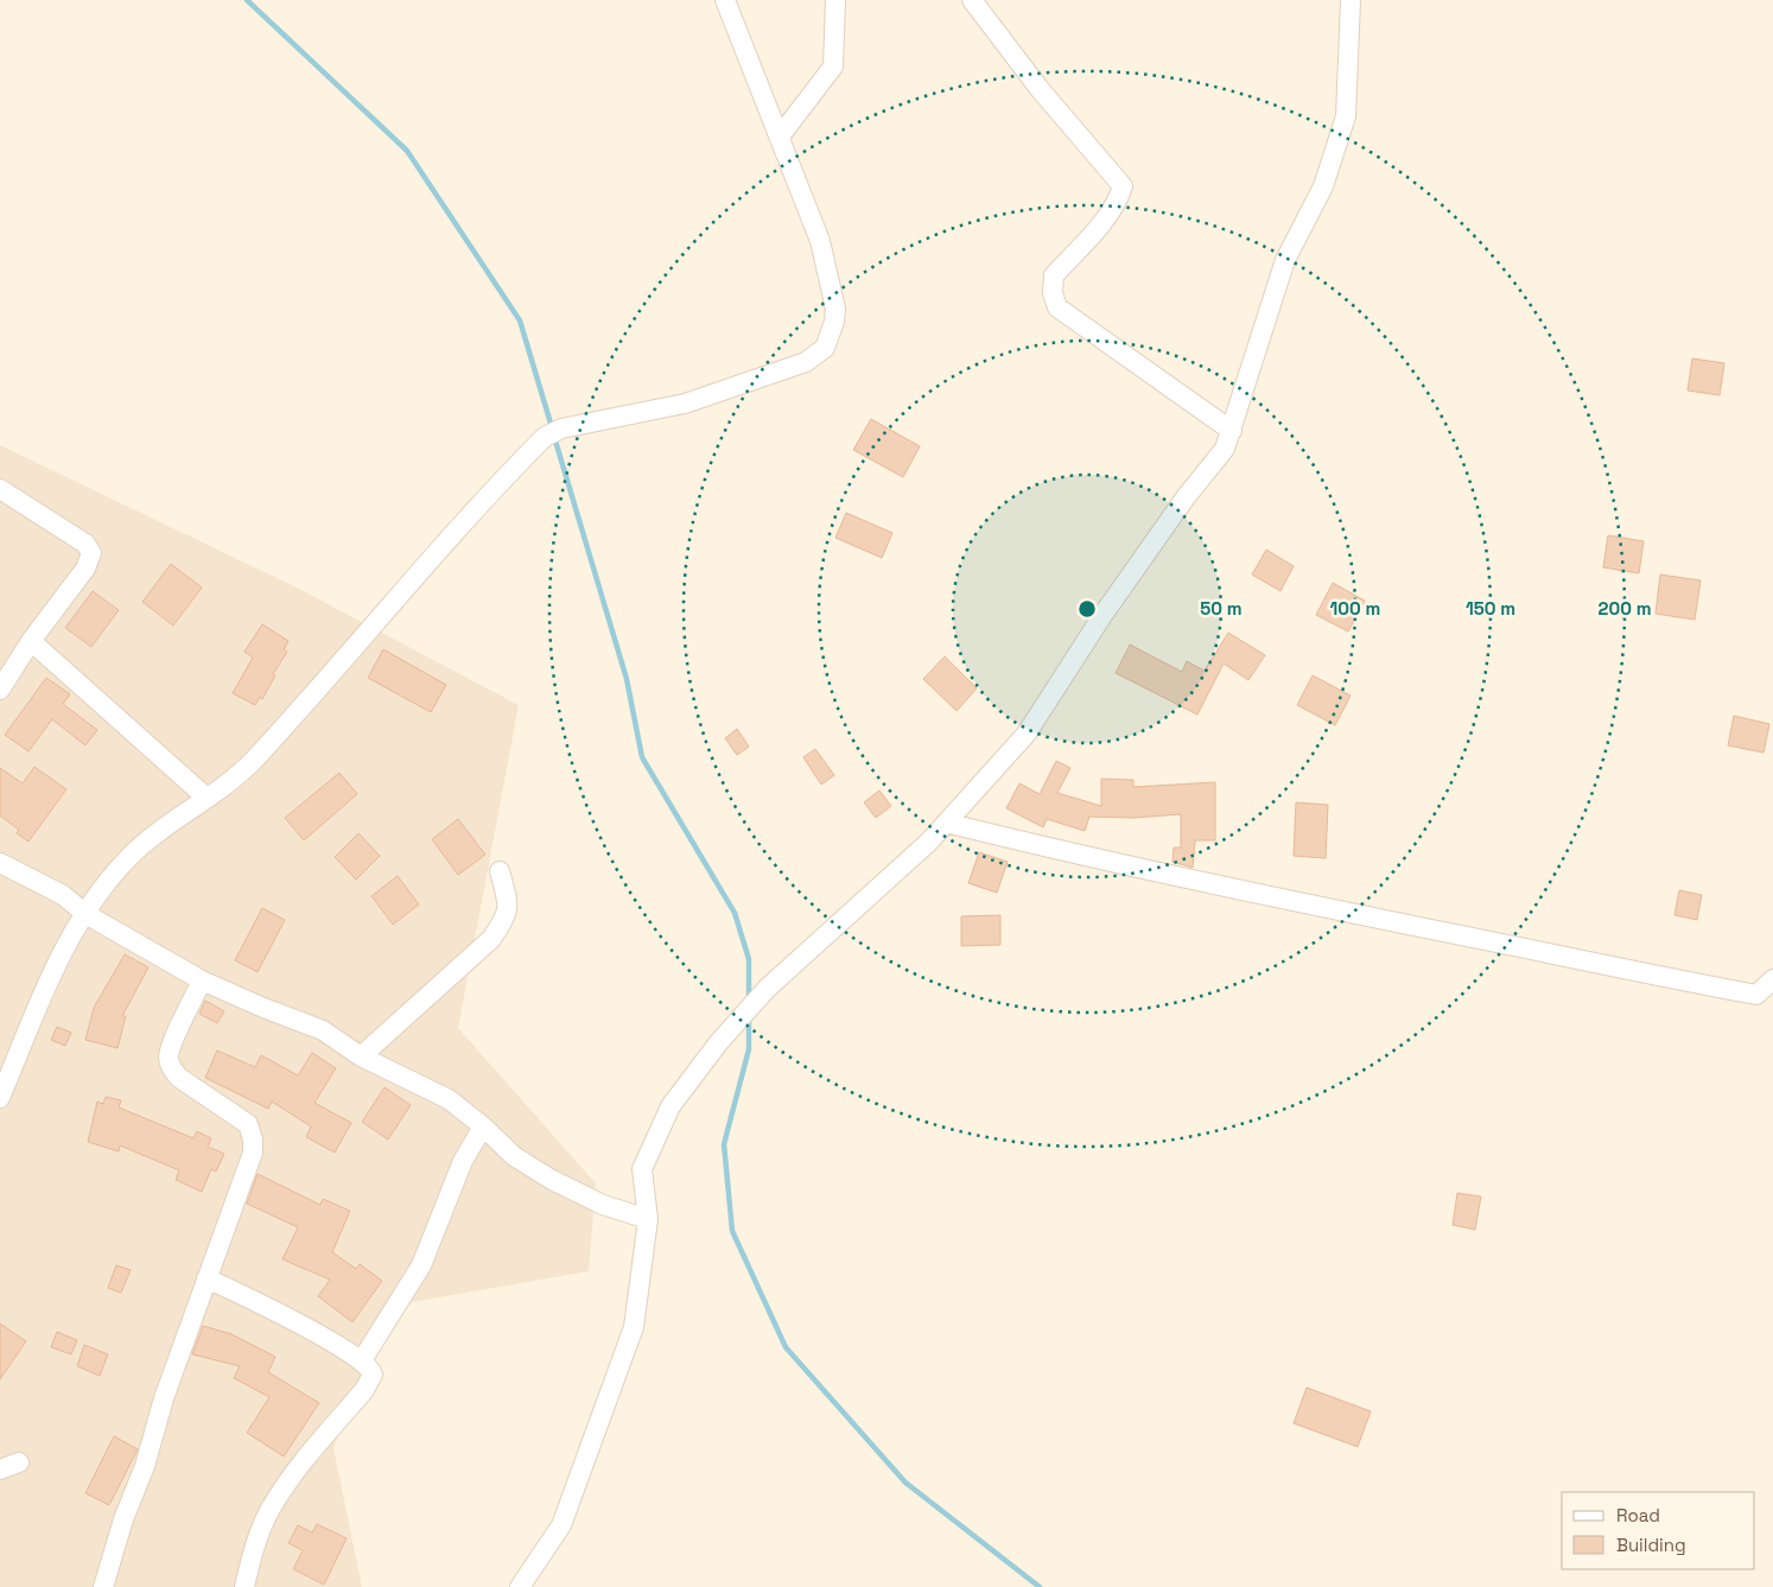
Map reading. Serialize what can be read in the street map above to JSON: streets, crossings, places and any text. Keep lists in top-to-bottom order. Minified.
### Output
{"legend":["Road","Building"],"rings":["50 m","100 m","150 m","200 m"]}
